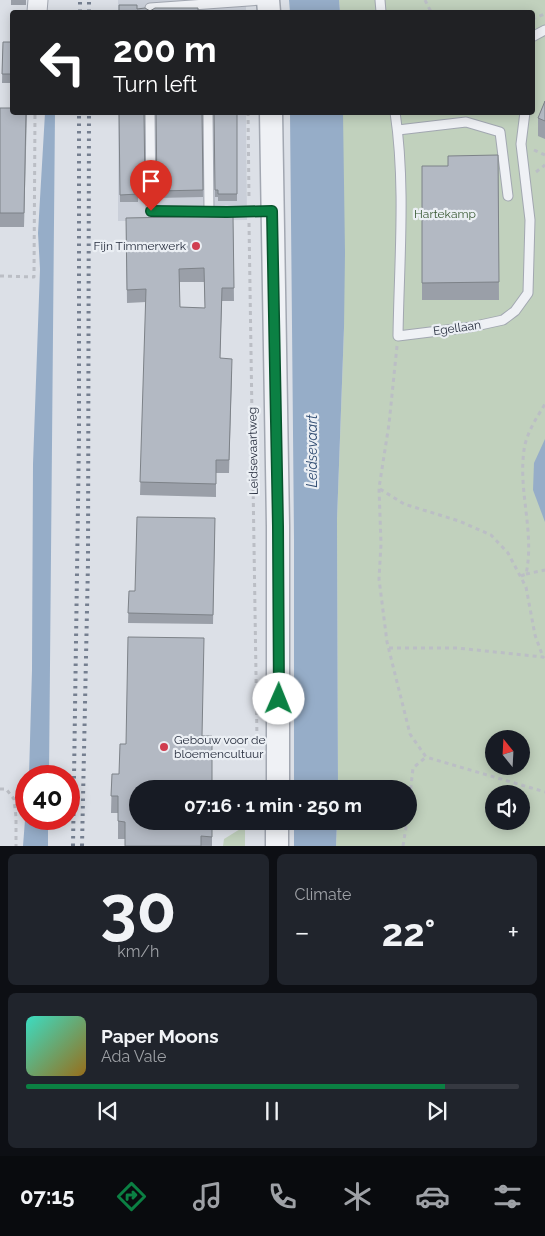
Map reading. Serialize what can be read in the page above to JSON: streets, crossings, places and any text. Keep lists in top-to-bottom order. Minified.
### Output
{"streets":{"street":["Leidsevaartweg"],"lane":["Egellaan"]},"water":["Leidsevaart"],"parks":["Hartekamp"],"places":["Fijn Timmerwerk","Gebouw voor de bloemencultuur"],"north":"top","page":{"turn":["200 m","Turn left"],"limit":"40","trip":"07:16 · 1 min · 250 m","tile":[["30","km/h"],"Climate"],"heat":["−","22°","+"],"song":["Paper Moons","Ada Vale"],"tabs":"07:15"}}
